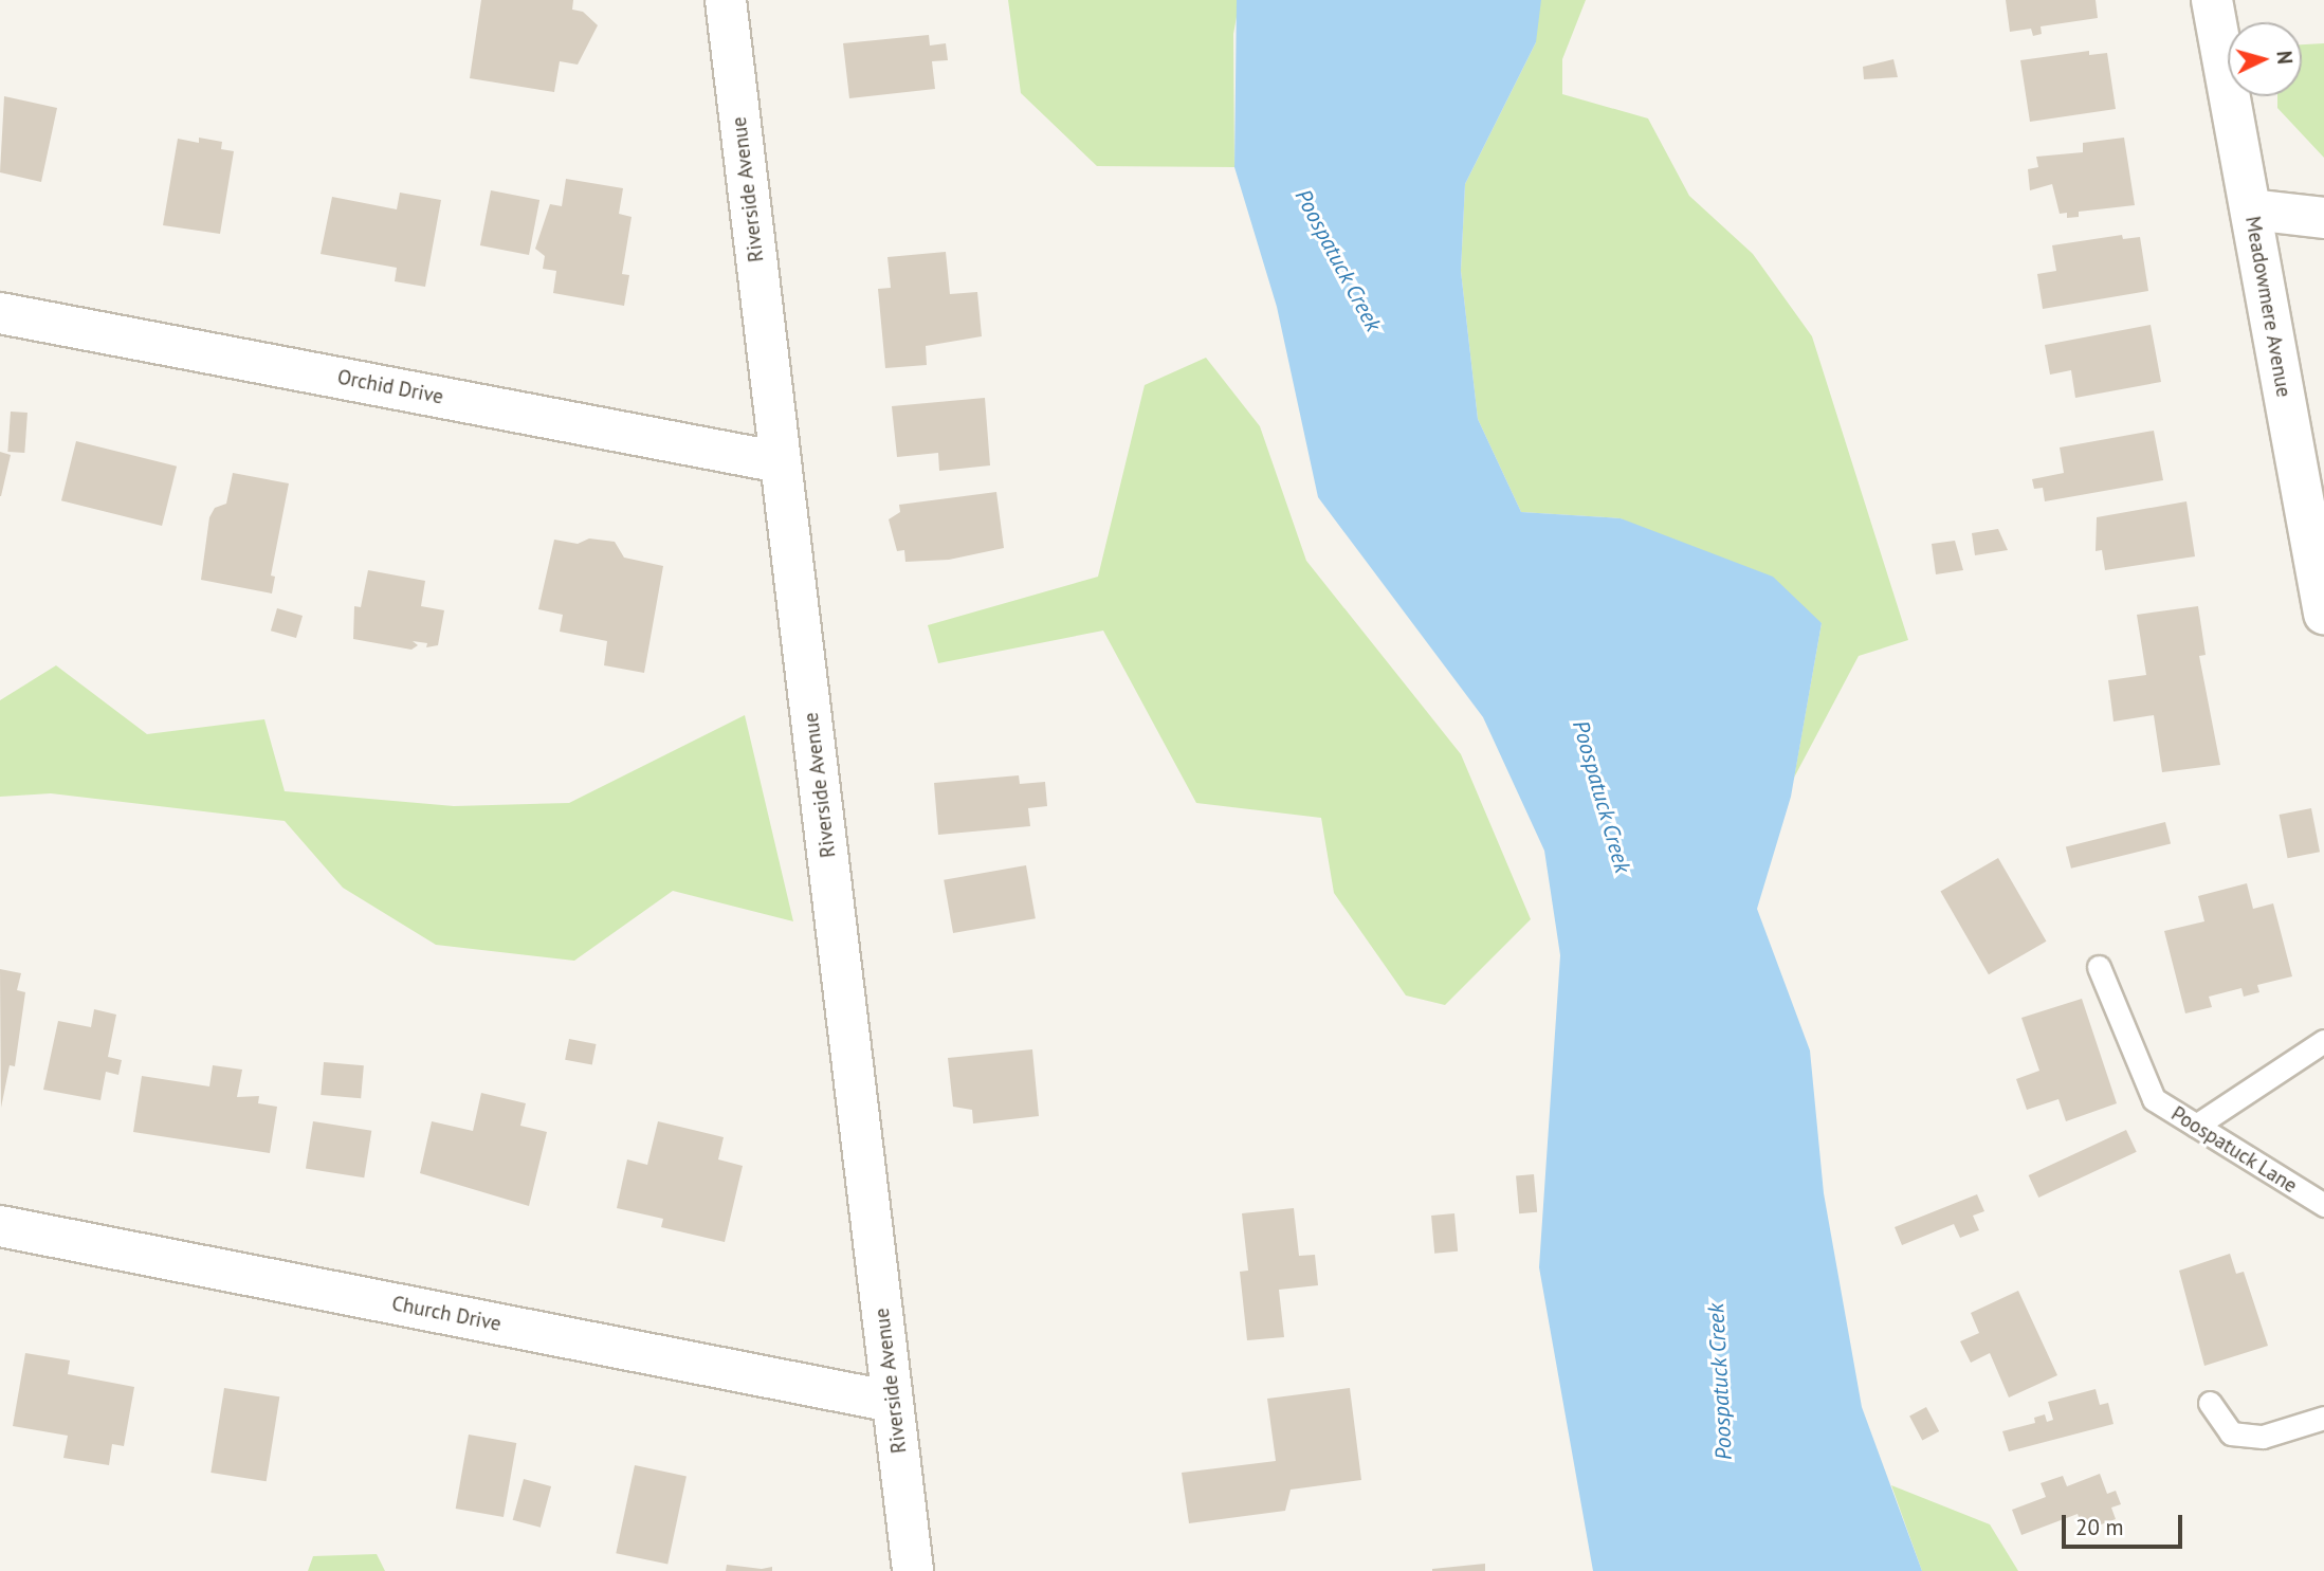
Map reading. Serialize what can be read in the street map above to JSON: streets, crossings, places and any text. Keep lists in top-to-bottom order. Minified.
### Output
{"streets":{"street":["Riverside Avenue","Meadowmere Avenue","Orchid Drive","Church Drive"],"lane":["Poospatuck Lane"]},"crossings":[["Riverside Avenue","Orchid Drive"],["Riverside Avenue","Church Drive"]],"water":["Poospatuck Creek"],"scale_bar":"20 m","north":"right"}
